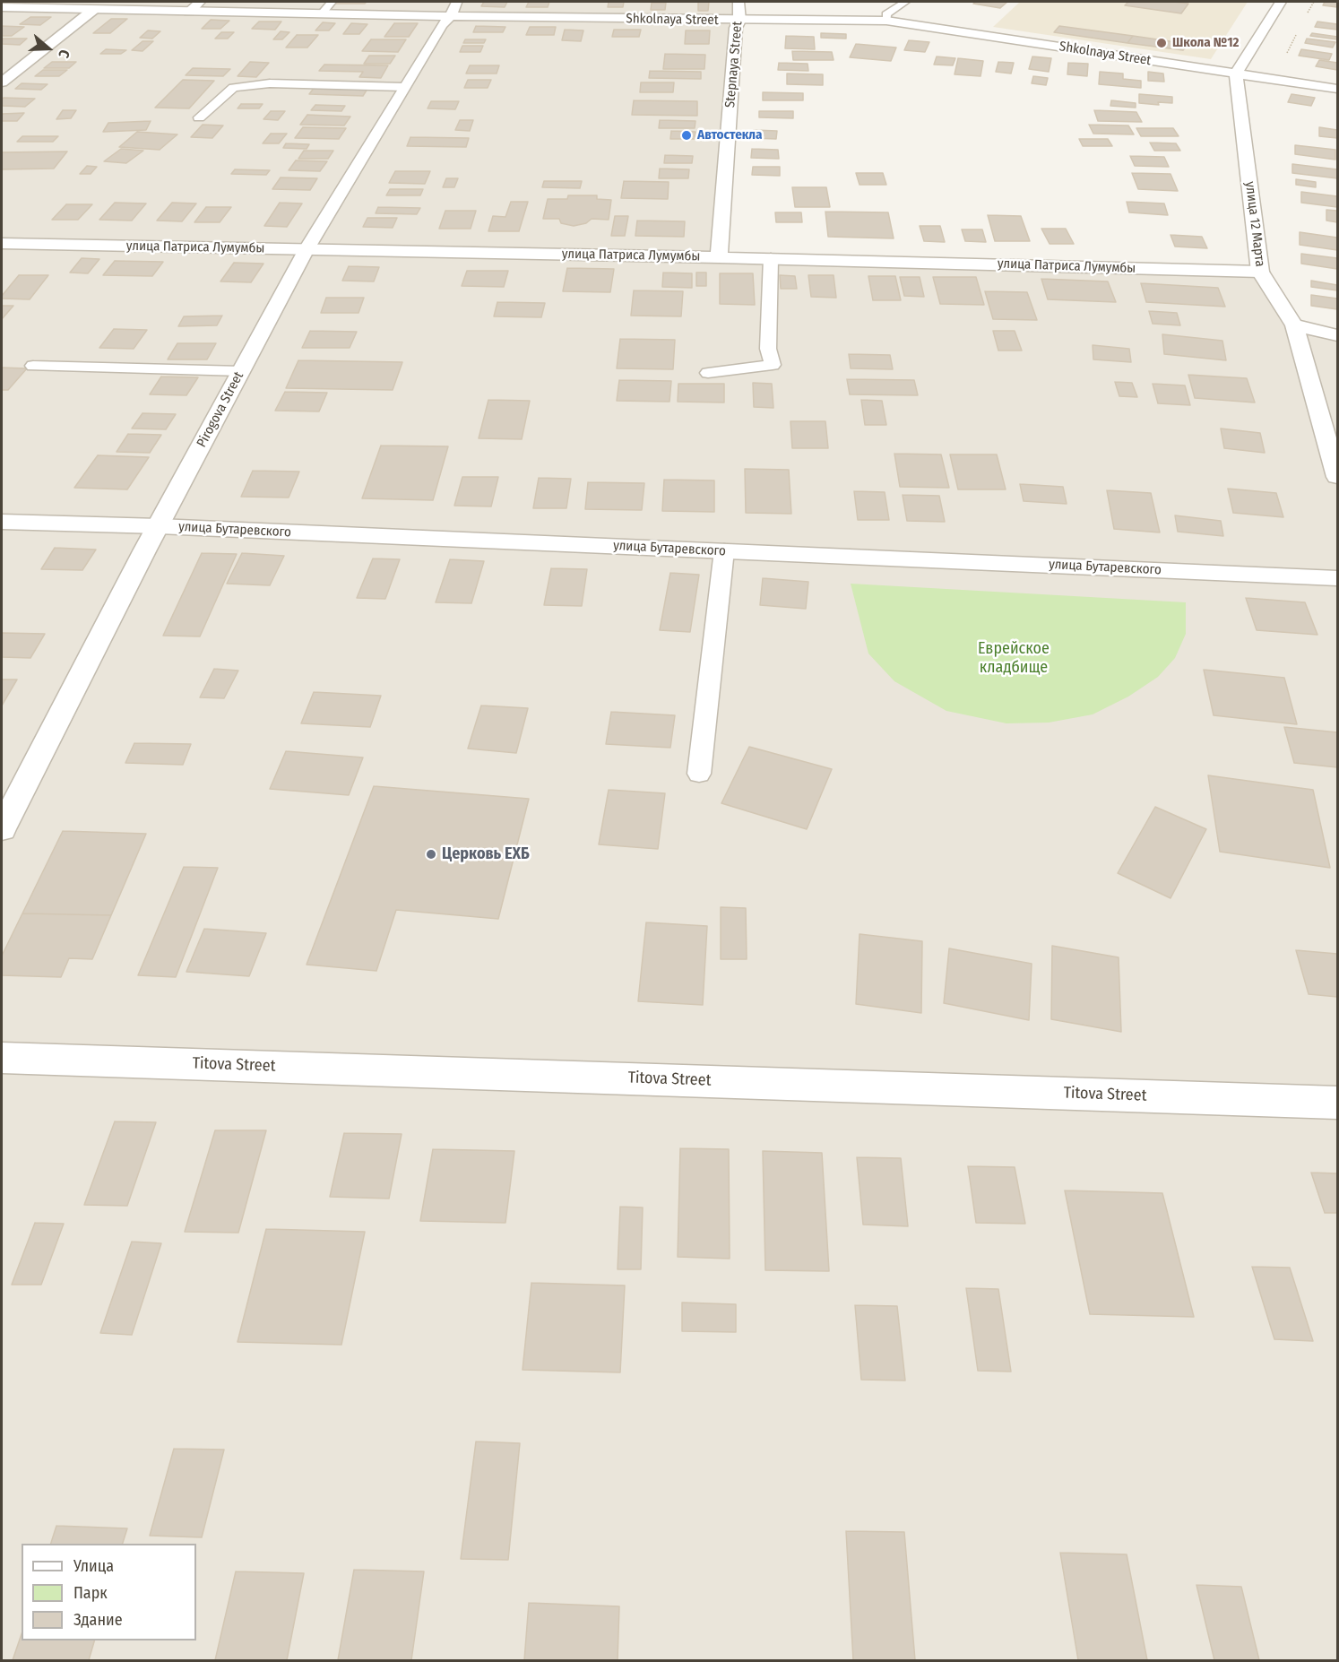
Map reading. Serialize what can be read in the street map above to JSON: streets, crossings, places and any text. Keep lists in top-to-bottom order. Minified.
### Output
{"streets":{"street":["Shkolnaya Street","Stepnaya Street","улица 12 Марта","улица Патриса Лумумбы","Pirogova Street","улица Бутаревского","Titova Street"]},"crossings":[["Shkolnaya Street","Stepnaya Street"],["Shkolnaya Street","улица 12 Марта"],["Shkolnaya Street","Pirogova Street"],["Stepnaya Street","улица Патриса Лумумбы"],["улица 12 Марта","улица Патриса Лумумбы"],["улица Патриса Лумумбы","Pirogova Street"],["Pirogova Street","улица Бутаревского"]],"parks":["Еврейское кладбище"],"places":["Школа №12","Автостекла","Церковь ЕХБ"],"legend":["Улица","Парк","Здание"],"north":"right"}
